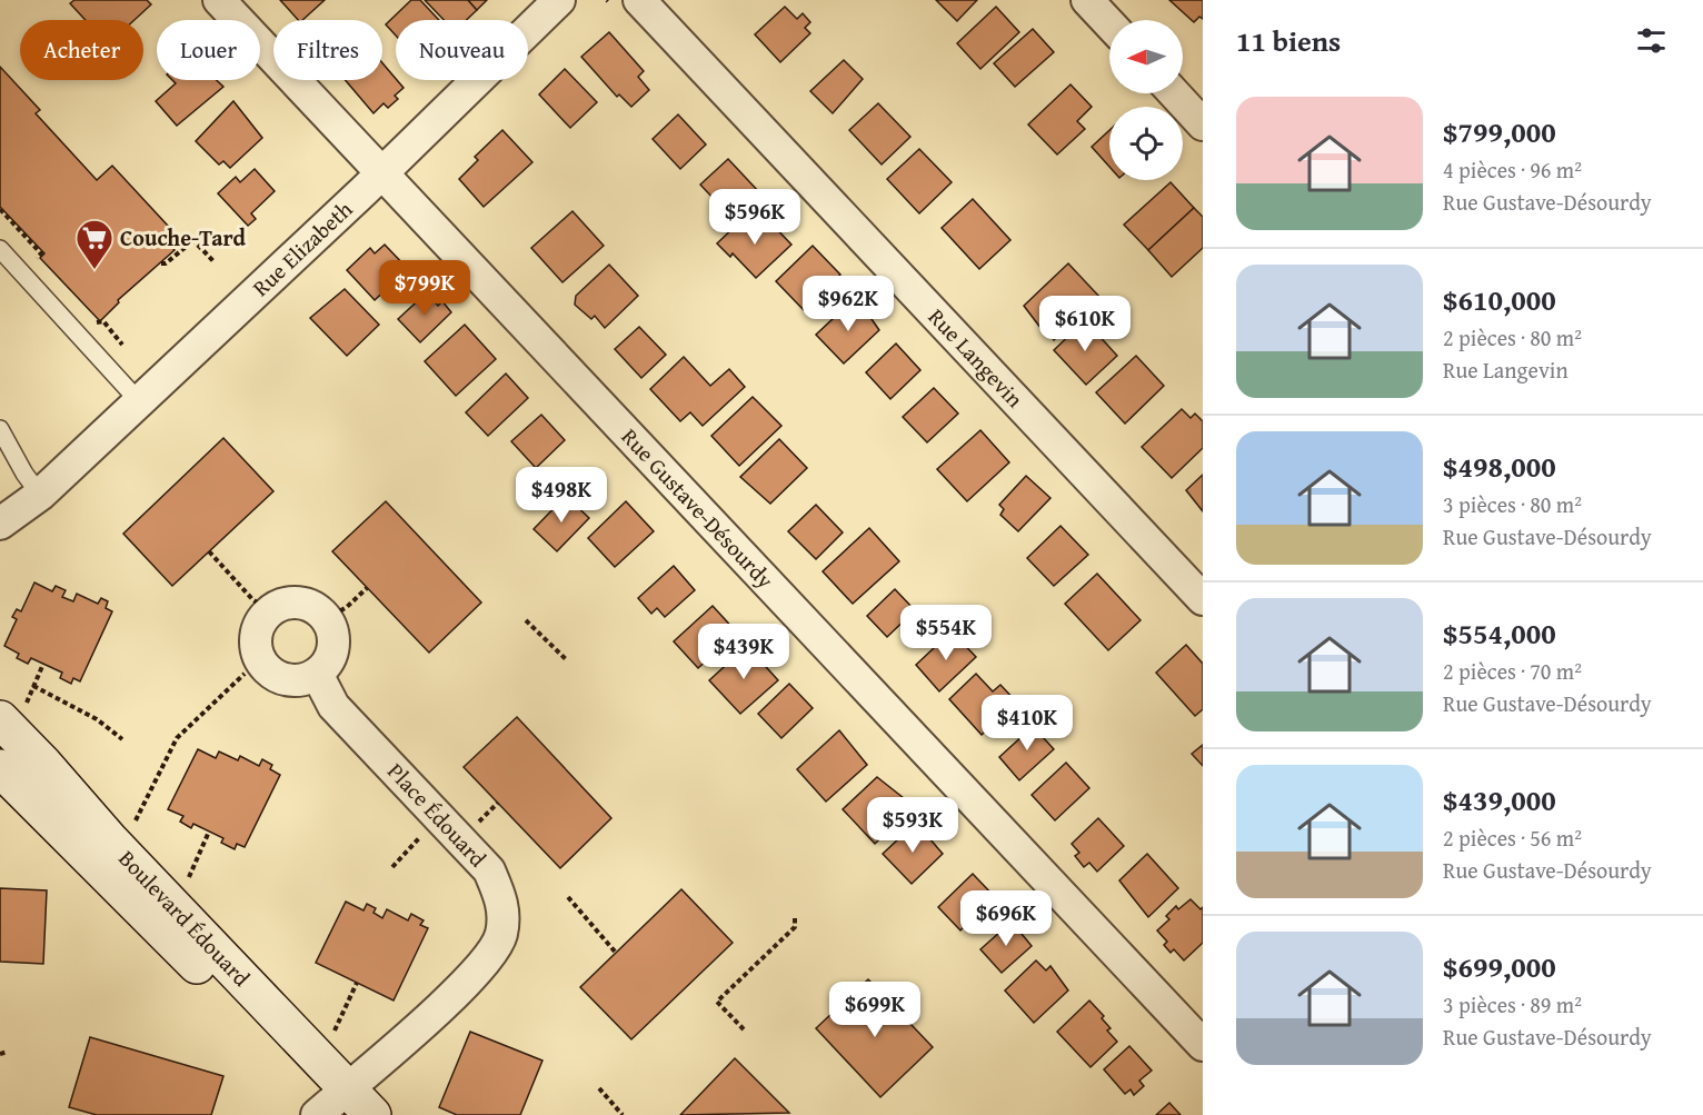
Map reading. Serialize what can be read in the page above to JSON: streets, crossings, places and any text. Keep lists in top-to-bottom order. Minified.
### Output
{"streets":{"street":["Rue Elizabeth","Rue Langevin","Rue Gustave-Désourdy","Place Édouard","Boulevard Édouard"]},"crossings":[["Rue Elizabeth","Rue Gustave-Désourdy"],["Place Édouard","Boulevard Édouard"]],"places":{"supermarket":["Couche-Tard"]},"north":"left","page":{"heading":"11 biens","chip":["Acheter","Louer","Filtres","Nouveau"],"list":[{"name":"$799,000","note":"4 pièces · 96 m² · Rue Gustave-Désourdy"},{"name":"$610,000","note":"2 pièces · 80 m² · Rue Langevin"},{"name":"$498,000","note":"3 pièces · 80 m² · Rue Gustave-Désourdy"},{"name":"$554,000","note":"2 pièces · 70 m² · Rue Gustave-Désourdy"},{"name":"$439,000","note":"2 pièces · 56 m² · Rue Gustave-Désourdy"},{"name":"$699,000","note":"3 pièces · 89 m² · Rue Gustave-Désourdy"}],"price":["$596K","$799K","$962K","$610K","$498K","$554K","$439K","$410K","$593K","$696K","$699K"]}}
